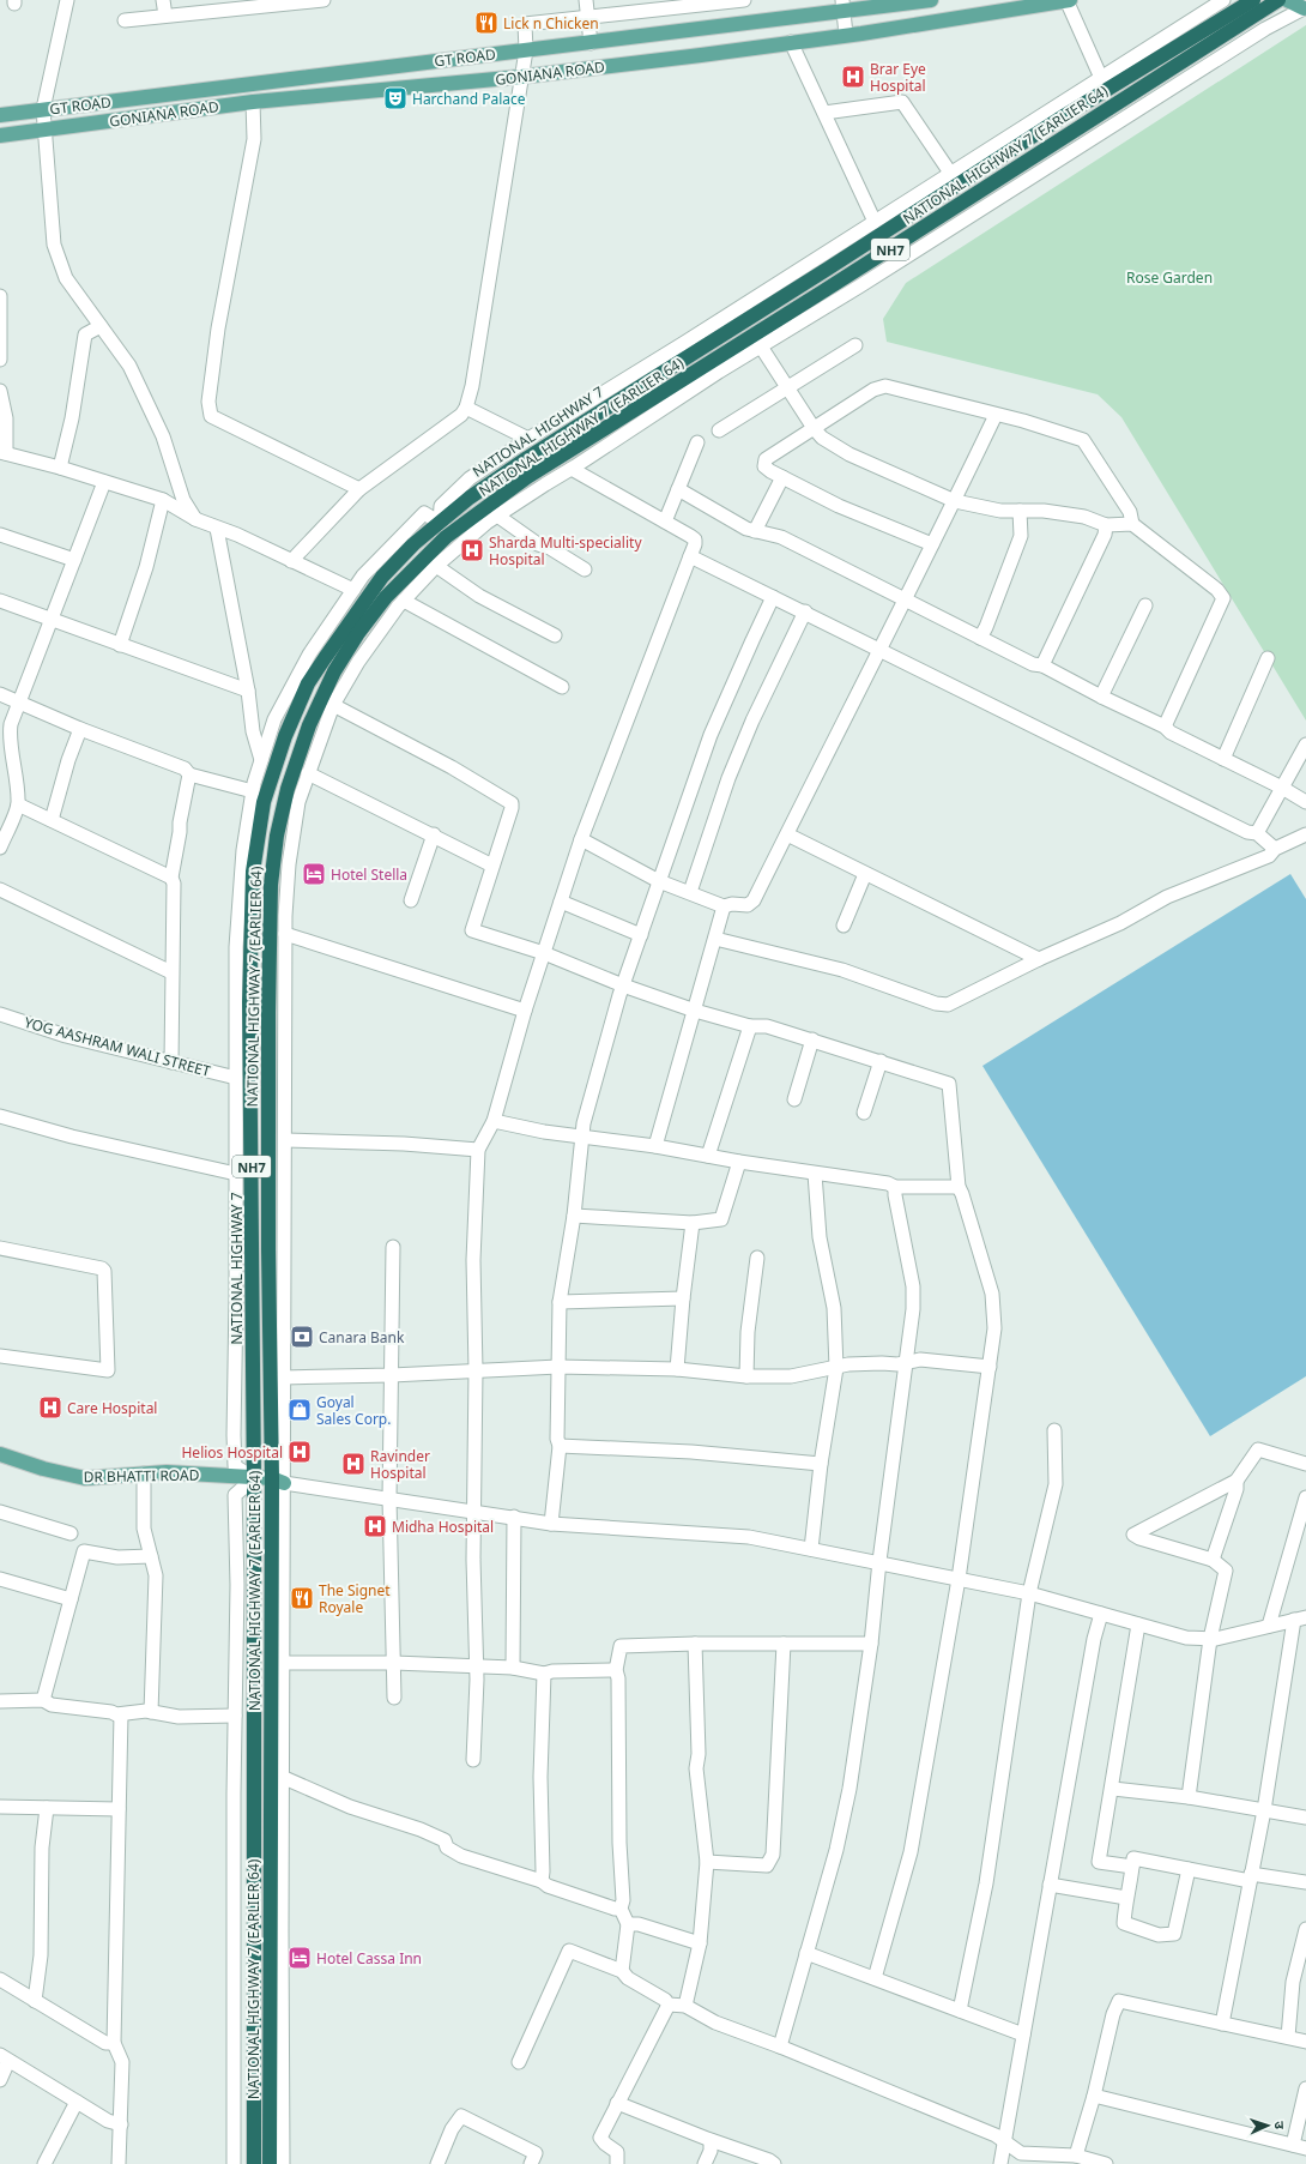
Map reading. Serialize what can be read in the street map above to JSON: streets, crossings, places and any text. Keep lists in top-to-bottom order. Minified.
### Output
{"streets":{"highway":["NATIONAL HIGHWAY 7 (EARLIER 64)","NH7","NATIONAL HIGHWAY 7"],"main road":["GT ROAD","GONIANA ROAD","DR BHATTI ROAD"],"street":["YOG AASHRAM WALI STREET"]},"crossings":[["NATIONAL HIGHWAY 7 (EARLIER 64)","NATIONAL HIGHWAY 7"],["NATIONAL HIGHWAY 7 (EARLIER 64)","DR BHATTI ROAD"],["NATIONAL HIGHWAY 7","DR BHATTI ROAD"]],"parks":["Rose Garden"],"places":{"restaurant":["Lick n Chicken","The Signet Royale"],"hospital":["Brar Eye Hospital","Sharda Multi-speciality Hospital","Care Hospital","Helios Hospital","Ravinder Hospital","Midha Hospital"],"theatre":["Harchand Palace"],"hotel":["Hotel Stella","Hotel Cassa Inn"],"bank":["Canara Bank"],"shop":["Goyal Sales Corp."]},"north":"right"}
